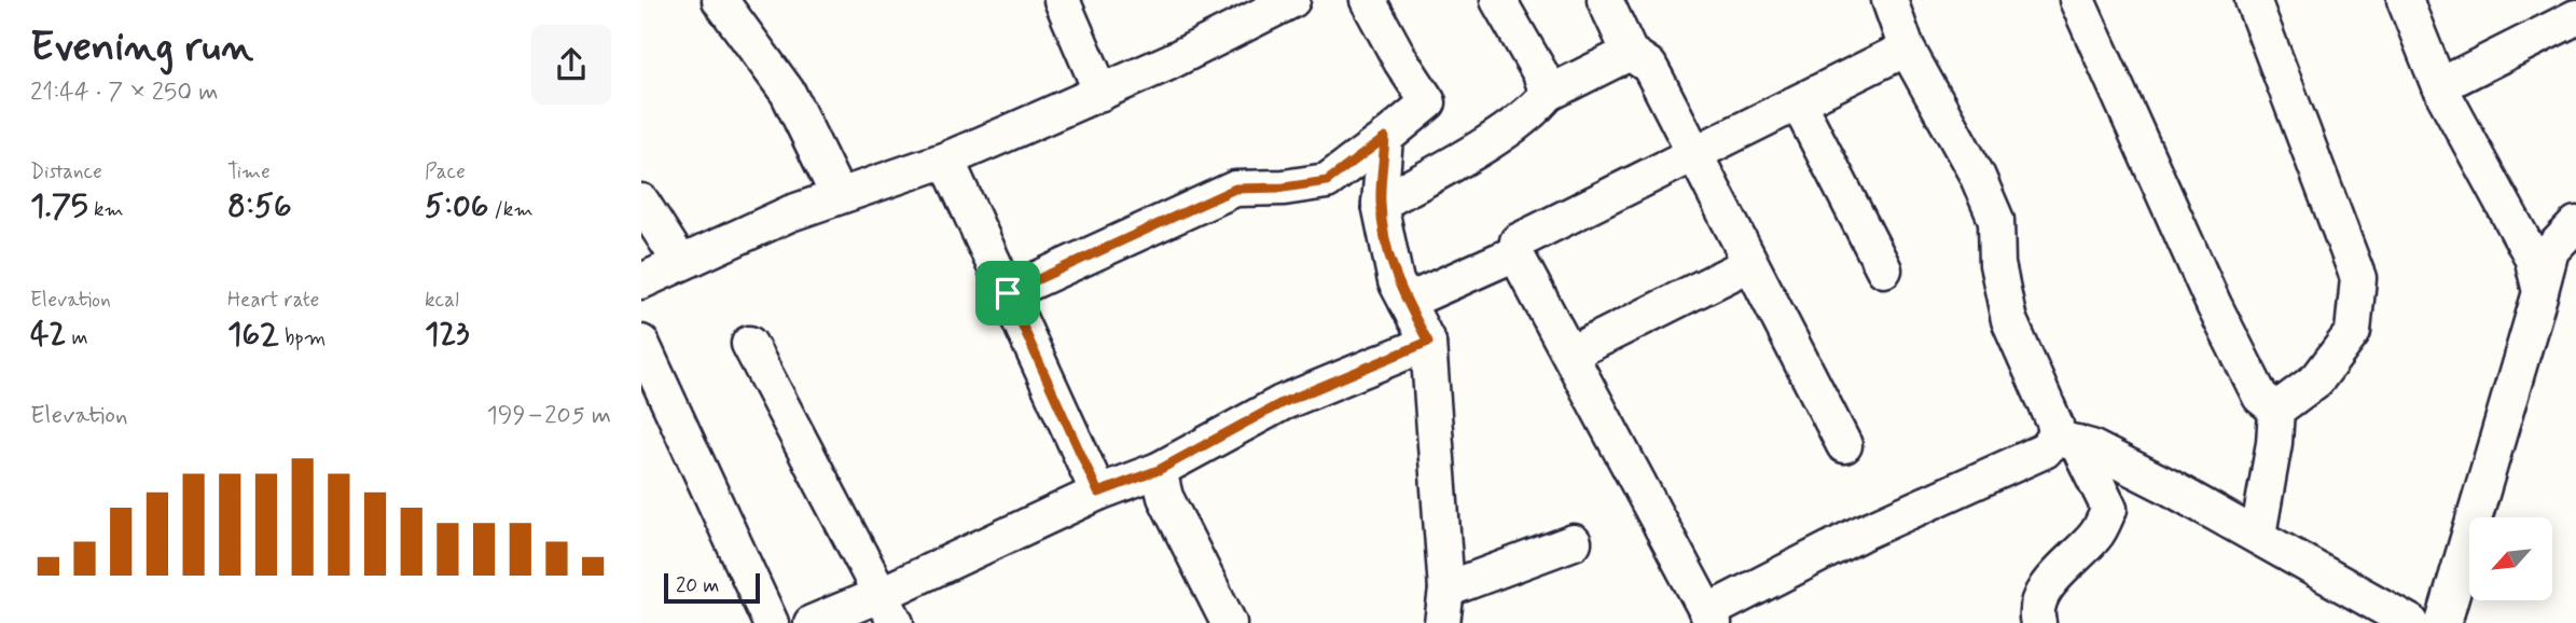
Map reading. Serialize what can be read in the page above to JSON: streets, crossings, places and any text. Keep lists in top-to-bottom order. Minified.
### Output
{"scale_bar":"20 m","north":"bottom left","page":{"heading":["Evening run","21:44 · 7 × 250 m"],"stats":[["Distance","1.75 km"],["Time","8:56"],["Pace","5:06 /km"],["Elevation","42 m"],["Heart rate","162 bpm"],["kcal","123"]],"chart":["Elevation","199–205 m"],"scale":"20 m"}}
